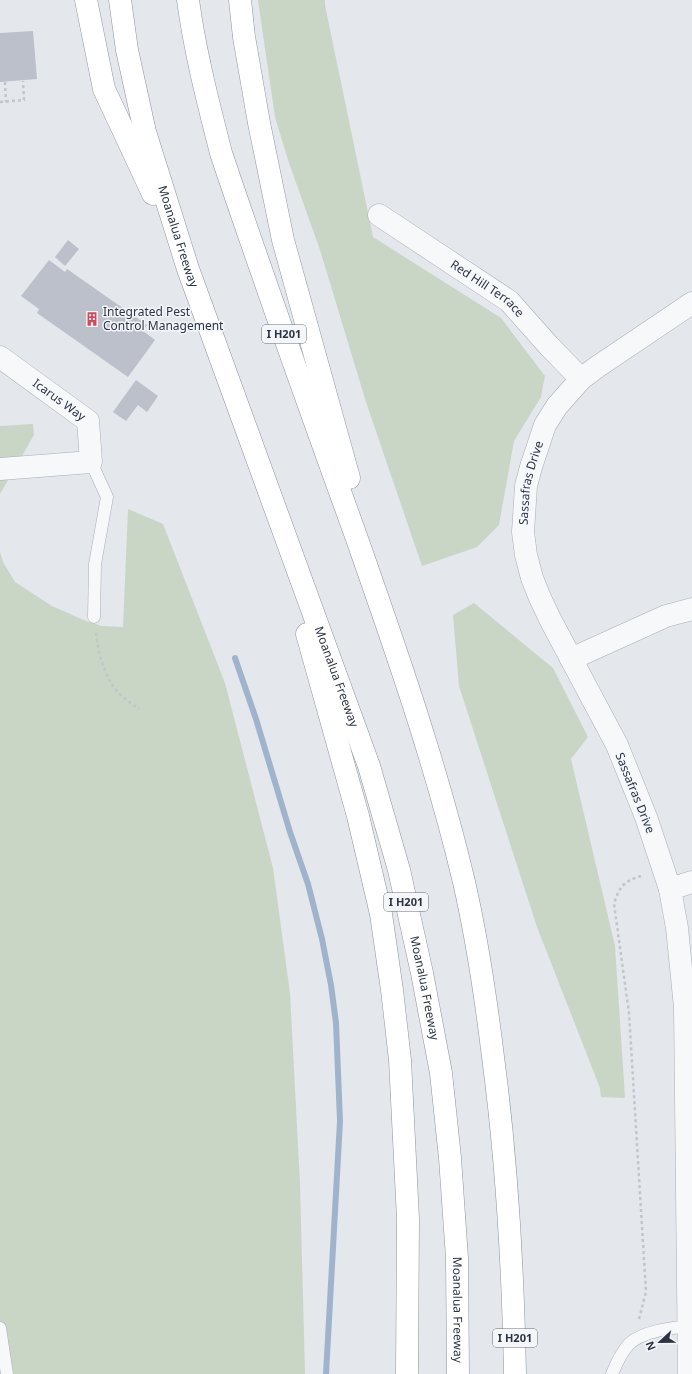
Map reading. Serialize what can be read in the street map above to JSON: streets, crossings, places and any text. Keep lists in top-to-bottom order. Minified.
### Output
{"streets":{"highway":["Moanalua Freeway","I H201"],"street":["Red Hill Terrace","Icarus Way","Sassafras Drive"]},"crossings":[["Red Hill Terrace","Sassafras Drive"]],"places":{"building":["Integrated Pest Control Management"]},"north":"left"}
